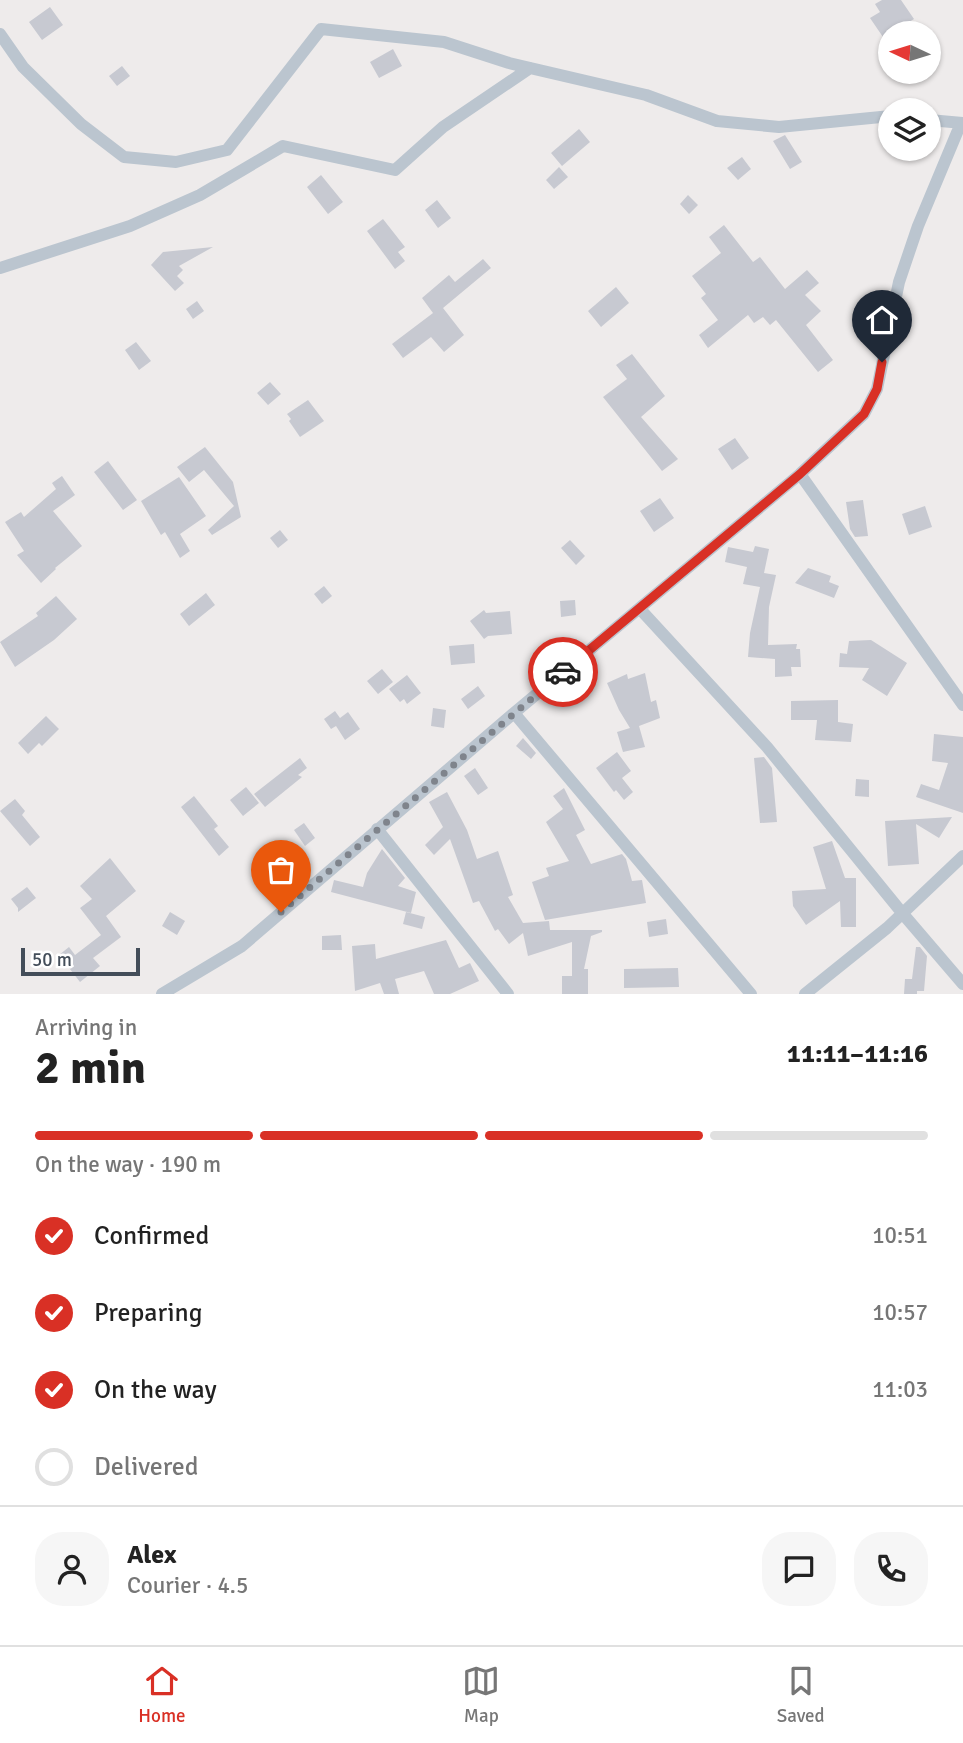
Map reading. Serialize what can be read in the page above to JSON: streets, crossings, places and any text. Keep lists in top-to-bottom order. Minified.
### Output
{"scale_bar":"50 m","north":"left","page":{"scale":"50 m","heading":["2 min","Arriving in","11:11–11:16"],"panel":["Alex","Courier · 4.5"],"bar":"On the way · 190 m","list":[["Confirmed","10:51"],["Preparing","10:57"],["On the way","11:03"],"Delivered"],"tabs":["Home","Map","Saved"]}}
